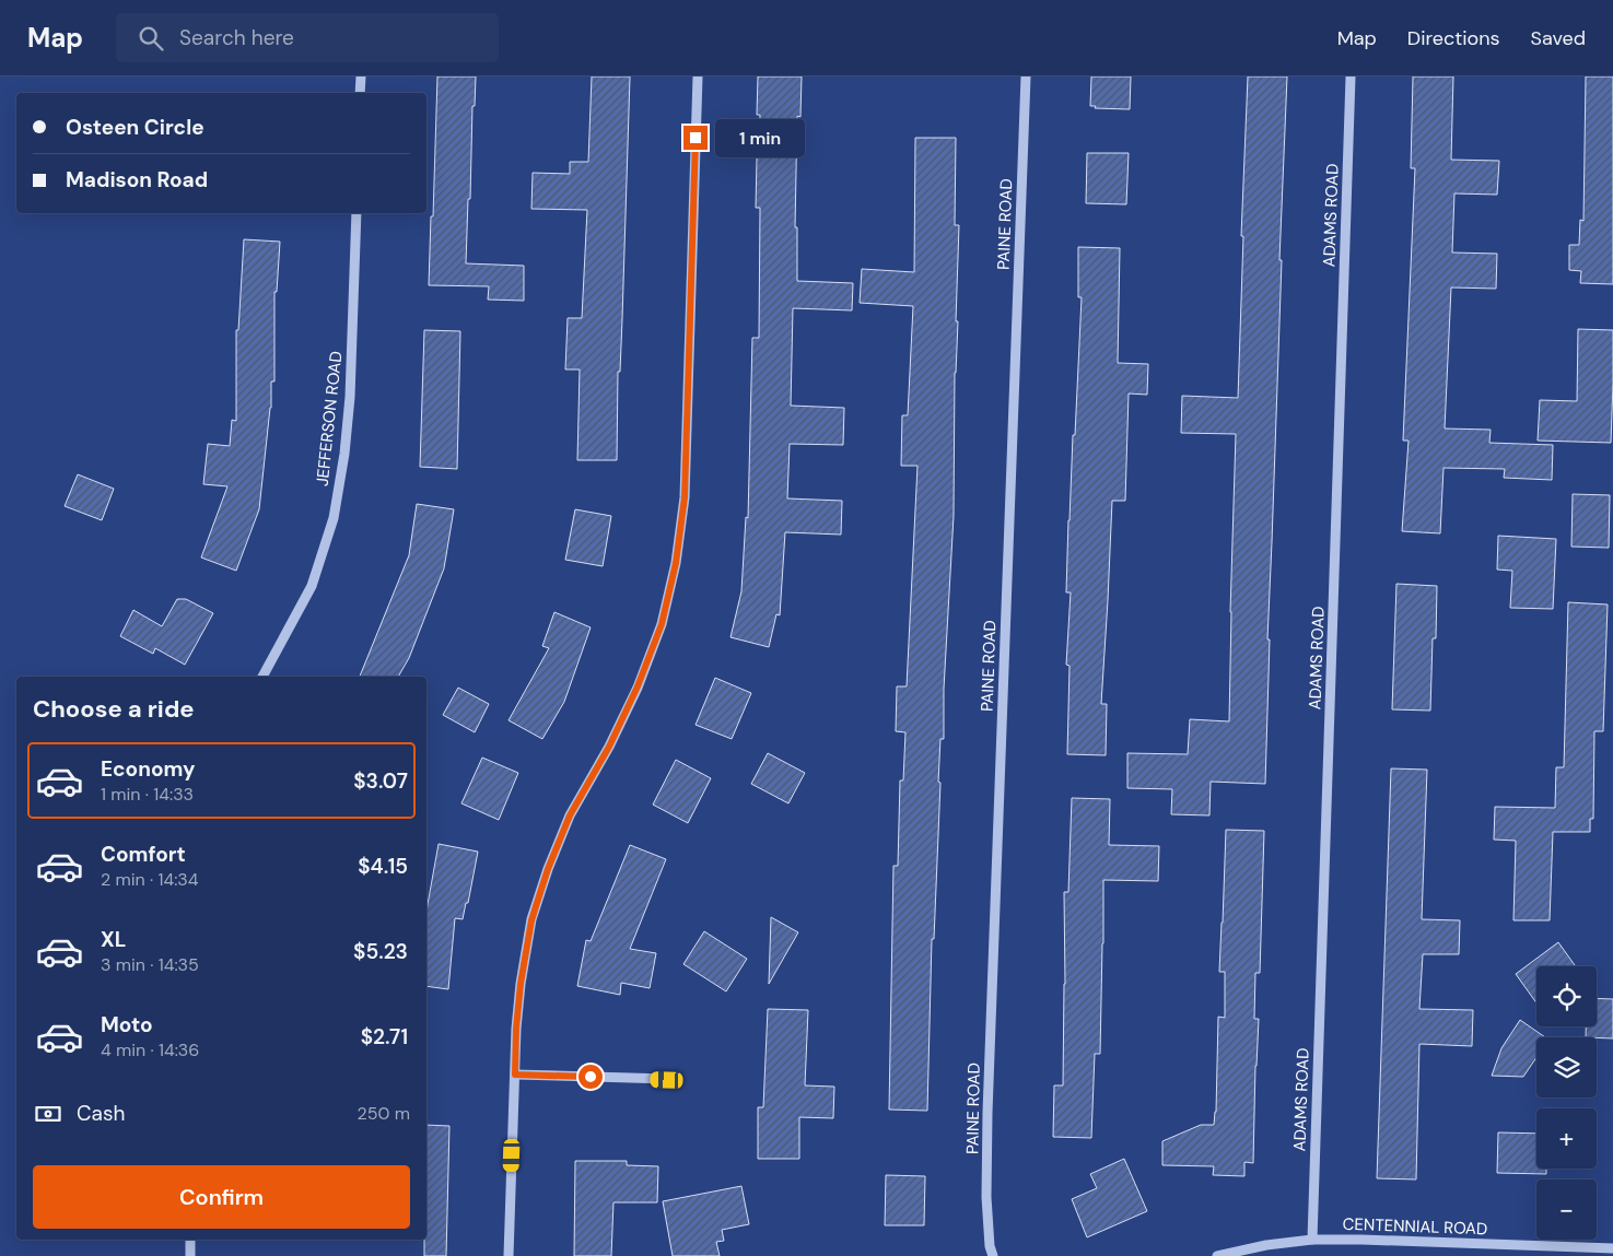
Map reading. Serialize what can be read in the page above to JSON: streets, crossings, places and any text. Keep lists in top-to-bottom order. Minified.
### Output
{"streets":{"street":["ADAMS ROAD","PAINE ROAD","JEFFERSON ROAD","CENTENNIAL ROAD"]},"crossings":[["ADAMS ROAD","CENTENNIAL ROAD"]],"page":{"header":"Map","search":"Search here","nav":["Map","Directions","Saved"],"banner":["Osteen Circle","Madison Road"],"bubble":"1 min","heading":"Choose a ride","list":[{"name":"Economy","note":"1 min · 14:33","value":"$3.07"},{"name":"Comfort","note":"2 min · 14:34","value":"$4.15"},{"name":"XL","note":"3 min · 14:35","value":"$5.23"},{"name":"Moto","note":"4 min · 14:36","value":"$2.71"}],"map_buttons":["+","−"],"pay":["Cash","250 m"],"buttons":"Confirm"}}
